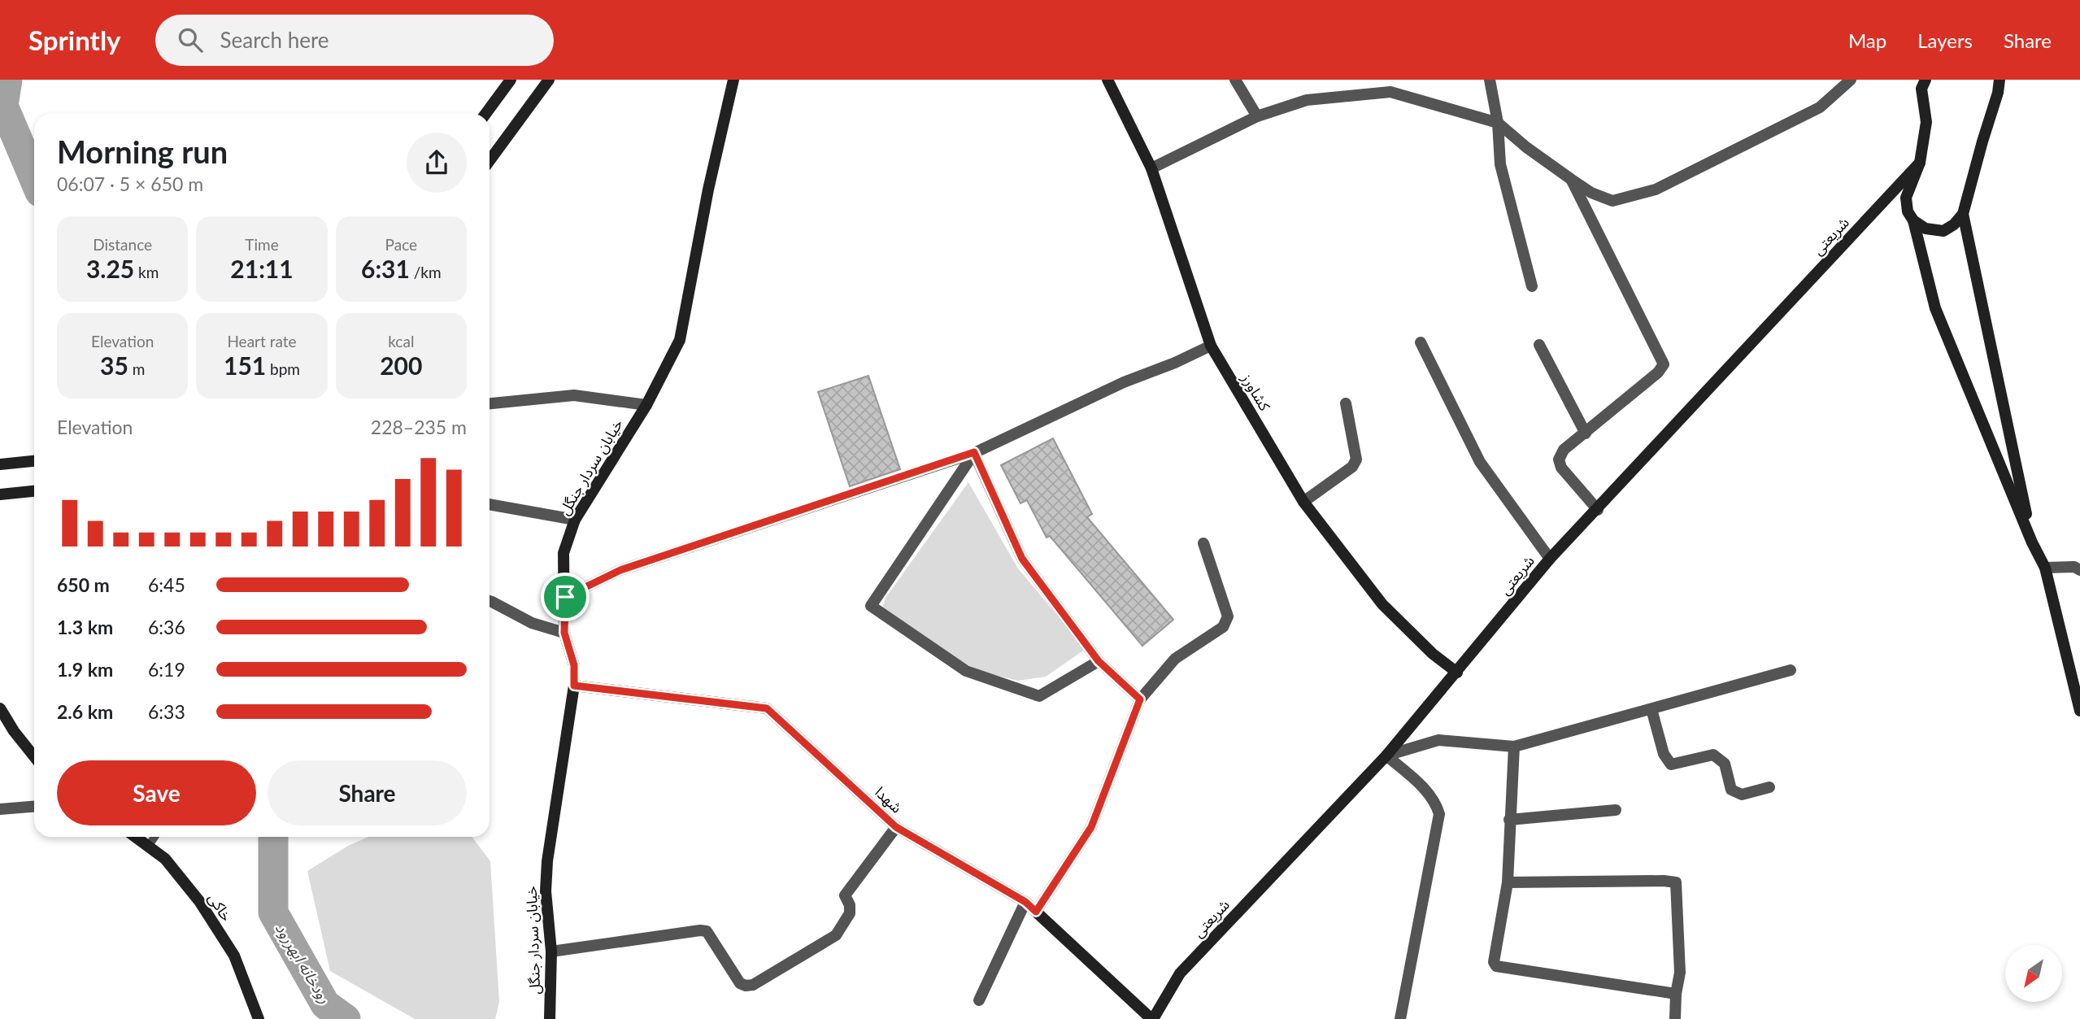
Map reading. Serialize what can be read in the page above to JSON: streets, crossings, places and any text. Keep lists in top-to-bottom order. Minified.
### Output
{"streets":{"street":["شریعتی","کشاورز","خیابان سردار جنگل","شهدا","خاکی"]},"crossings":[["شریعتی","کشاورز"],["شریعتی","شهدا"],["خیابان سردار جنگل","شهدا"]],"water":["رودخانه ابهررود"],"north":"bottom left","page":{"header":"Sprintly","search":"Search here","nav":["Map","Layers","Share"],"heading":["Morning run","06:07 · 5 × 650 m"],"stats":[["Distance","3.25 km"],["Time","21:11"],["Pace","6:31 /km"],["Elevation","35 m"],["Heart rate","151 bpm"],["kcal","200"]],"chart":["Elevation","228–235 m"],"list":[{"name":"650 m","note":"6:45"},{"name":"1.3 km","note":"6:36"},{"name":"1.9 km","note":"6:19"},{"name":"2.6 km","note":"6:33"}],"buttons":["Save","Share"]}}
